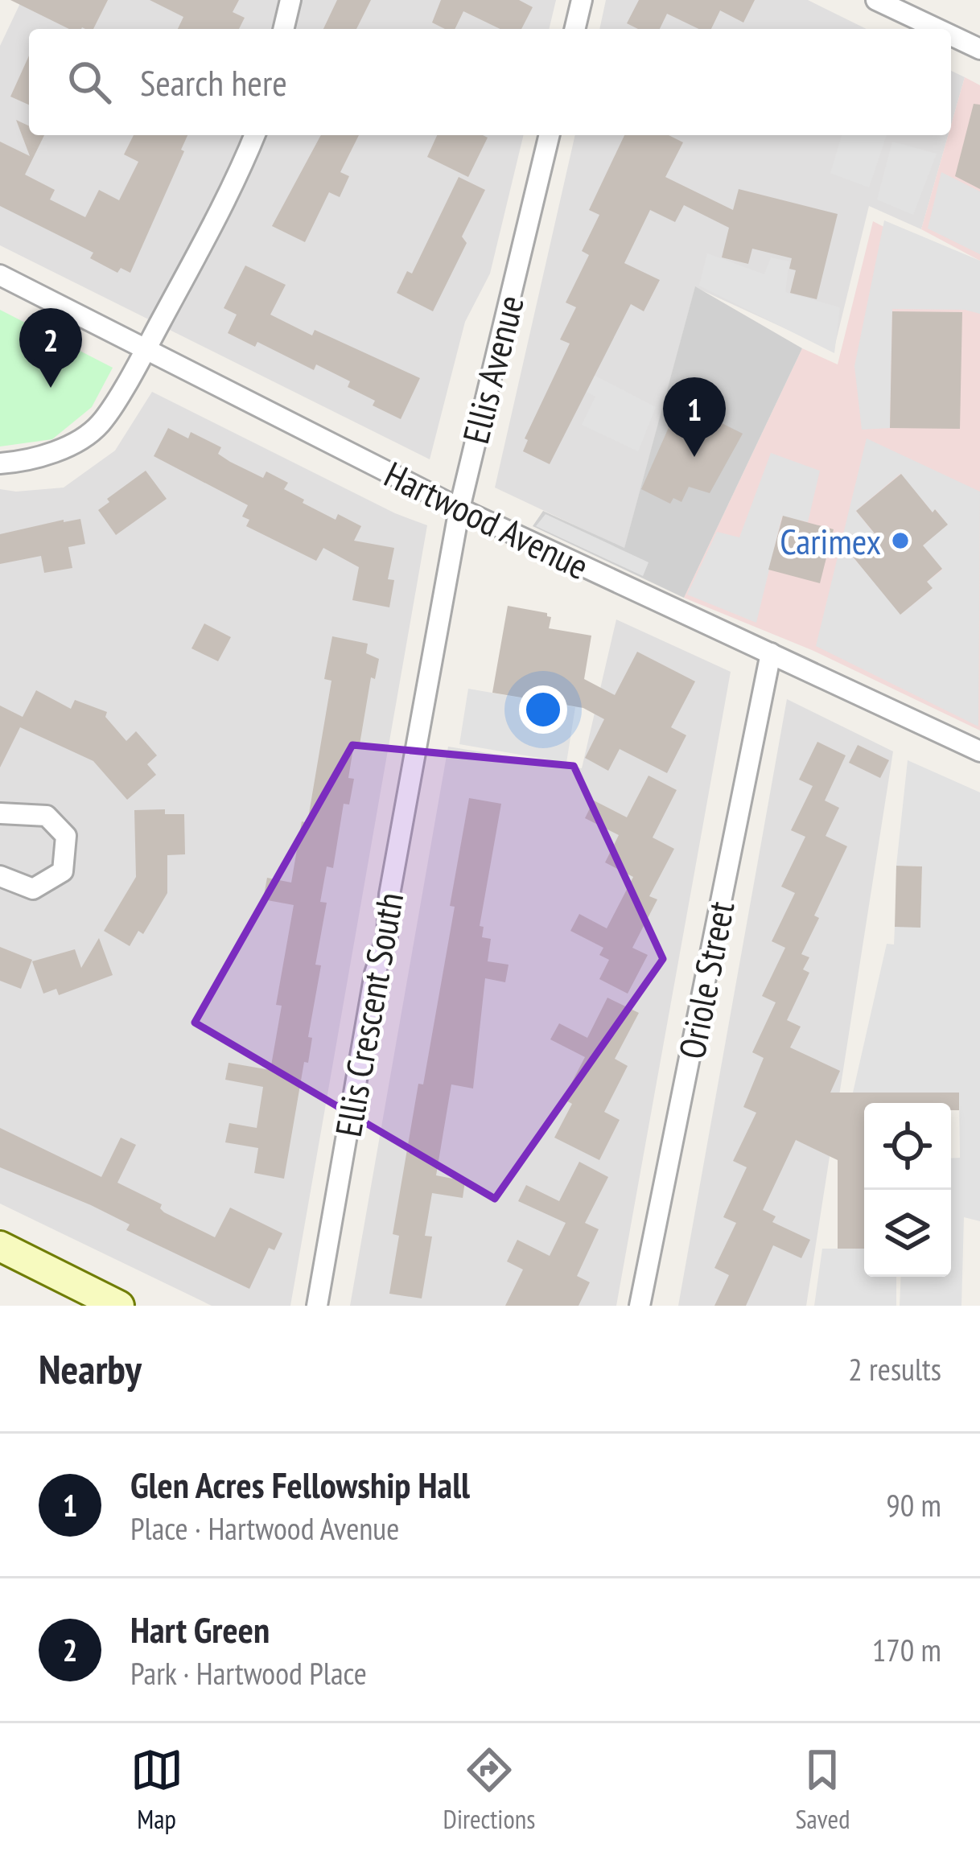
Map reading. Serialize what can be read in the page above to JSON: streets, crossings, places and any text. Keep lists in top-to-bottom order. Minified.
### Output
{"streets":{"street":["Ellis Avenue","Hartwood Avenue","Oriole Street","Ellis Crescent South"]},"crossings":[["Ellis Avenue","Hartwood Avenue"],["Ellis Avenue","Ellis Crescent South"],["Hartwood Avenue","Oriole Street"]],"places":["Carimex"],"page":{"search":"Search here","pins":["2","1"],"heading":["Nearby","2 results"],"list":[{"mark":"1","name":"Glen Acres Fellowship Hall","note":"Place · Hartwood Avenue","value":"90 m"},{"mark":"2","name":"Hart Green","note":"Park · Hartwood Place","value":"170 m"}],"nav":["Map","Directions","Saved"]}}
